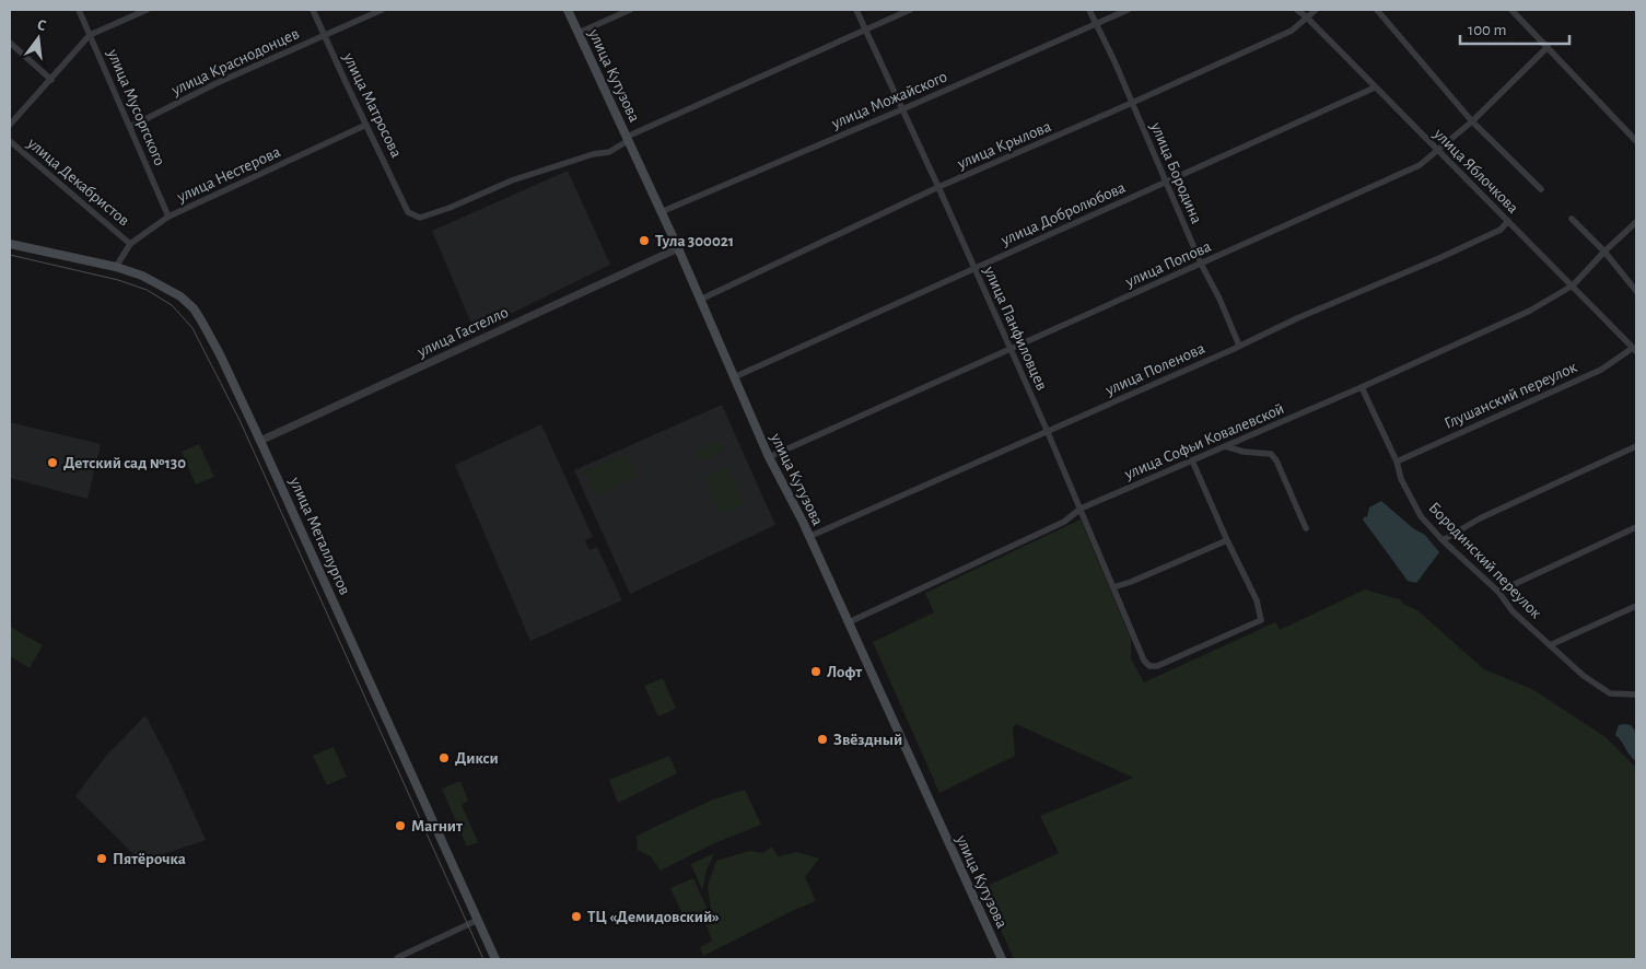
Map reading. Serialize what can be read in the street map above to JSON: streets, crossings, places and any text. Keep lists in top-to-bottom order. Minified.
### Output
{"streets":{"main road":["улица Кутузова","улица Металлургов"],"street":["улица Краснодонцев","улица Можайского","улица Матросова","улица Мусоргского","улица Крылова","улица Яблочкова","улица Бородина","улица Нестерова","улица Декабристов","улица Добролюбова","улица Попова","улица Панфиловцев","улица Гастелло","улица Поленова","Глушанский переулок","улица Софьи Ковалевской","Бородинский переулок"]},"crossings":[["улица Краснодонцев","улица Матросова"],["улица Краснодонцев","улица Мусоргского"],["улица Кутузова","улица Можайского"],["улица Кутузова","улица Матросова"],["улица Кутузова","улица Крылова"],["улица Кутузова","улица Добролюбова"],["улица Кутузова","улица Попова"],["улица Кутузова","улица Гастелло"],["улица Кутузова","улица Поленова"],["улица Кутузова","улица Софьи Ковалевской"],["улица Можайского","улица Бородина"],["улица Можайского","улица Панфиловцев"],["улица Матросова","улица Нестерова"],["улица Мусоргского","улица Нестерова"],["улица Крылова","улица Яблочкова"],["улица Крылова","улица Бородина"],["улица Крылова","улица Панфиловцев"],["улица Яблочкова","улица Добролюбова"],["улица Яблочкова","улица Попова"],["улица Яблочкова","улица Поленова"],["улица Яблочкова","Глушанский переулок"],["улица Яблочкова","улица Софьи Ковалевской"],["улица Бородина","улица Добролюбова"],["улица Бородина","улица Попова"],["улица Бородина","улица Поленова"],["улица Нестерова","улица Декабристов"],["улица Нестерова","улица Металлургов"],["улица Добролюбова","улица Панфиловцев"],["улица Попова","улица Панфиловцев"],["улица Панфиловцев","улица Поленова"],["улица Панфиловцев","улица Софьи Ковалевской"],["улица Гастелло","улица Металлургов"],["Глушанский переулок","Бородинский переулок"],["улица Софьи Ковалевской","Бородинский переулок"]],"places":["Тула 300021","Детский сад №130","Лофт","Звёздный","Дикси","Магнит","Пятёрочка","ТЦ «Демидовский»"],"scale_bar":"100 m","north":"top"}
